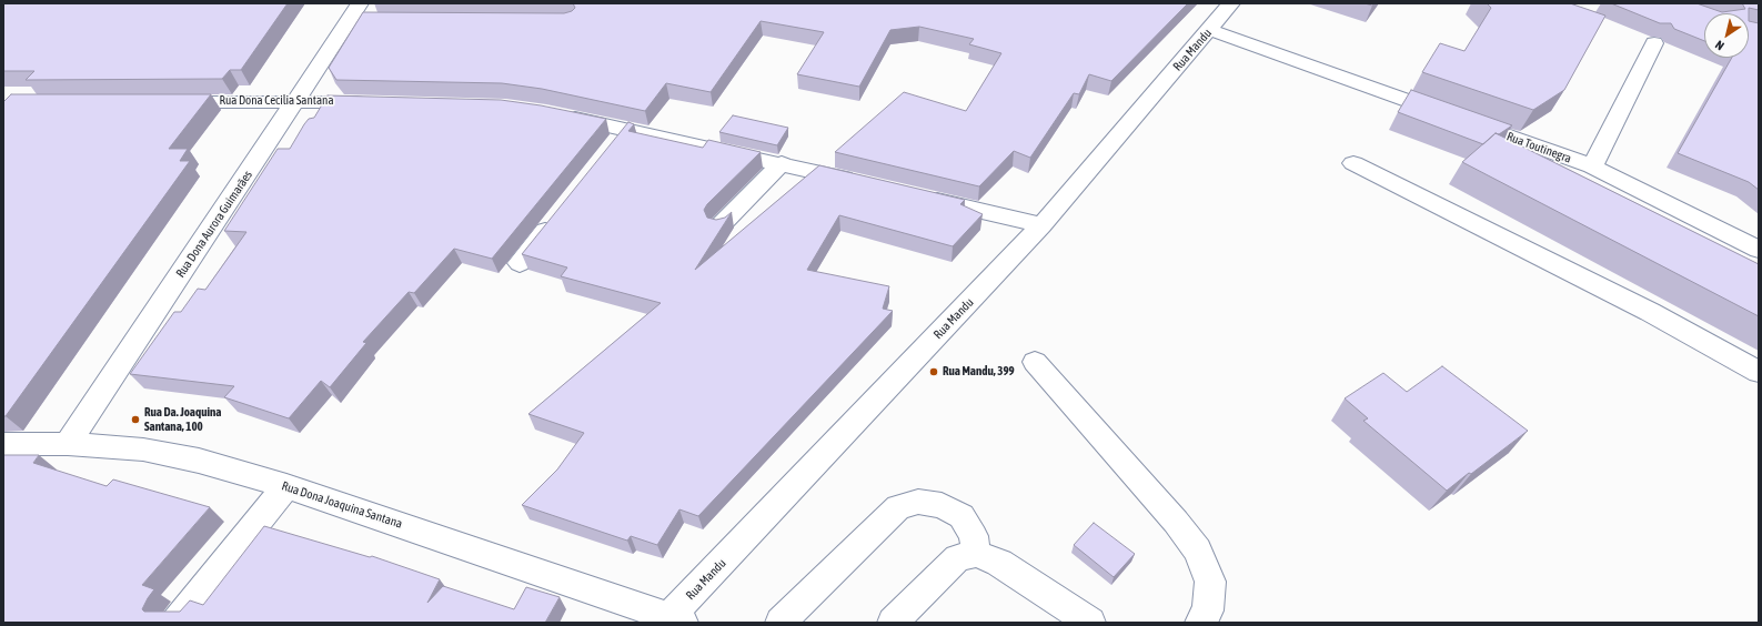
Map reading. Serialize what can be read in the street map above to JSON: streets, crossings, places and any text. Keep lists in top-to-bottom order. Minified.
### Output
{"streets":{"street":["Rua Mandu","Rua Dona Cecilia Santana","Rua Toutinegra","Rua Dona Aurora Guimarães","Rua Dona Joaquina Santana"]},"crossings":[["Rua Mandu","Rua Toutinegra"],["Rua Mandu","Rua Dona Joaquina Santana"],["Rua Dona Cecilia Santana","Rua Dona Aurora Guimarães"],["Rua Dona Aurora Guimarães","Rua Dona Joaquina Santana"]],"places":["Rua Mandu, 399","Rua Da. Joaquina Santana, 100"],"north":"bottom left"}
